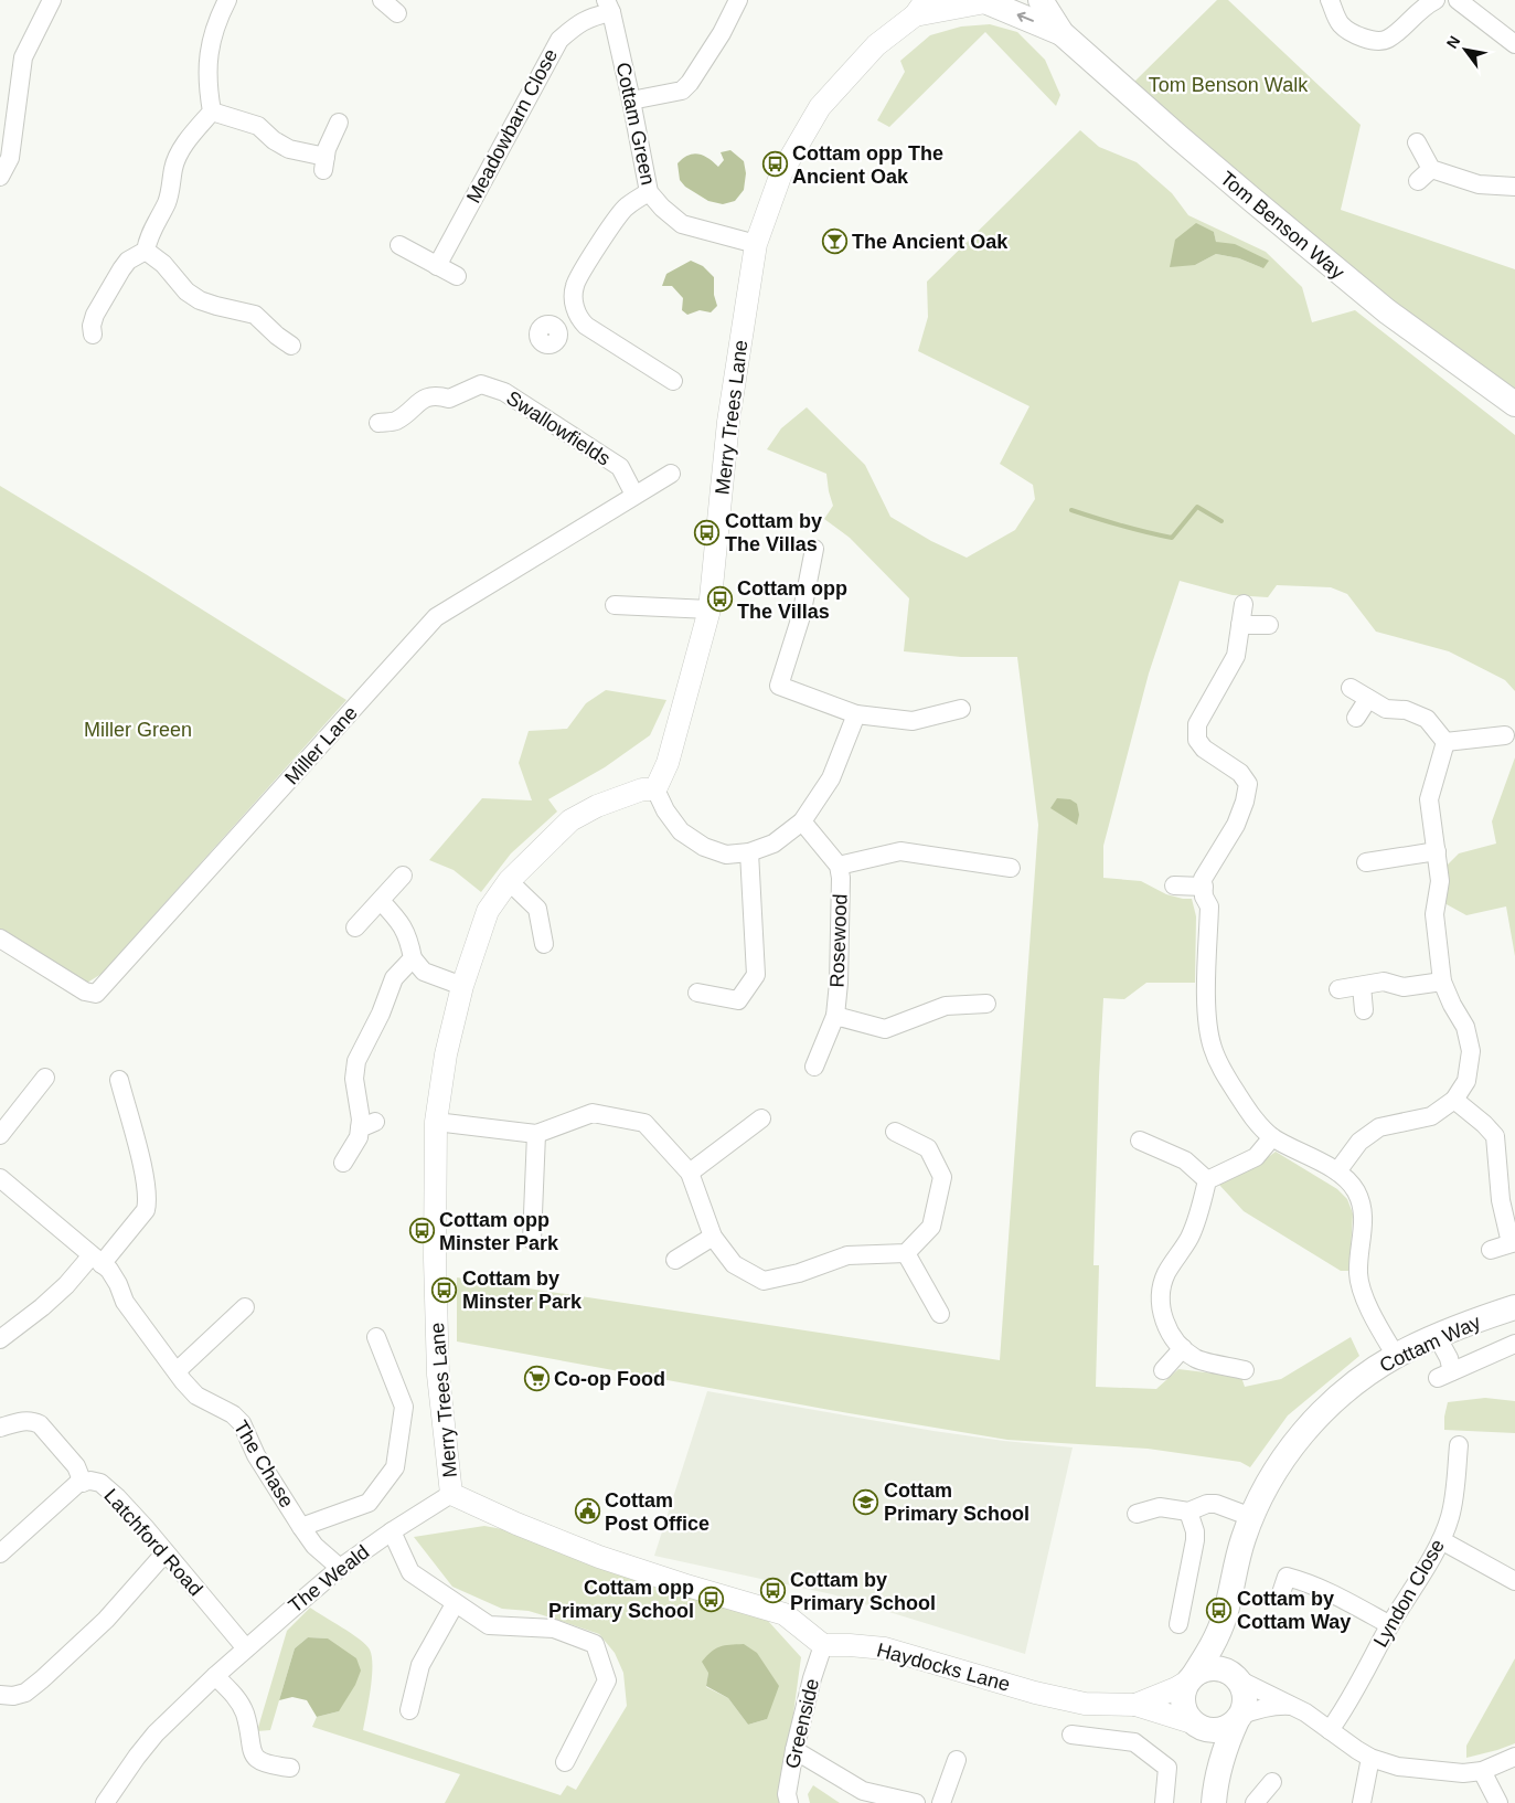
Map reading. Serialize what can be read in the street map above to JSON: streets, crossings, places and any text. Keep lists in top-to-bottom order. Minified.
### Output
{"streets":{"main road":["Tom Benson Way","Cottam Way"],"street":["Cottam Green","Meadowbarn Close","Merry Trees Lane","Swallowfields","Miller Lane","Rosewood","The Chase","Latchford Road","The Weald","Lyndon Close","Haydocks Lane","Greenside"]},"crossings":[["Cottam Green","Meadowbarn Close"],["Cottam Green","Merry Trees Lane"],["Tom Benson Way","Merry Trees Lane"],["Merry Trees Lane","The Weald"],["Swallowfields","Miller Lane"],["Cottam Way","Haydocks Lane"],["The Chase","The Weald"],["Latchford Road","The Weald"],["Haydocks Lane","Greenside"]],"parks":["Tom Benson Walk","Miller Green"],"places":{"bus stop":["Cottam opp The Ancient Oak","Cottam by The Villas","Cottam opp The Villas","Cottam opp Minster Park","Cottam by Minster Park","Cottam by Primary School","Cottam opp Primary School","Cottam by Cottam Way"],"bar":["The Ancient Oak"],"supermarket":["Co-op Food"],"school or university":["Cottam Primary School"],"public building":["Cottam Post Office"]},"north":"top left"}
